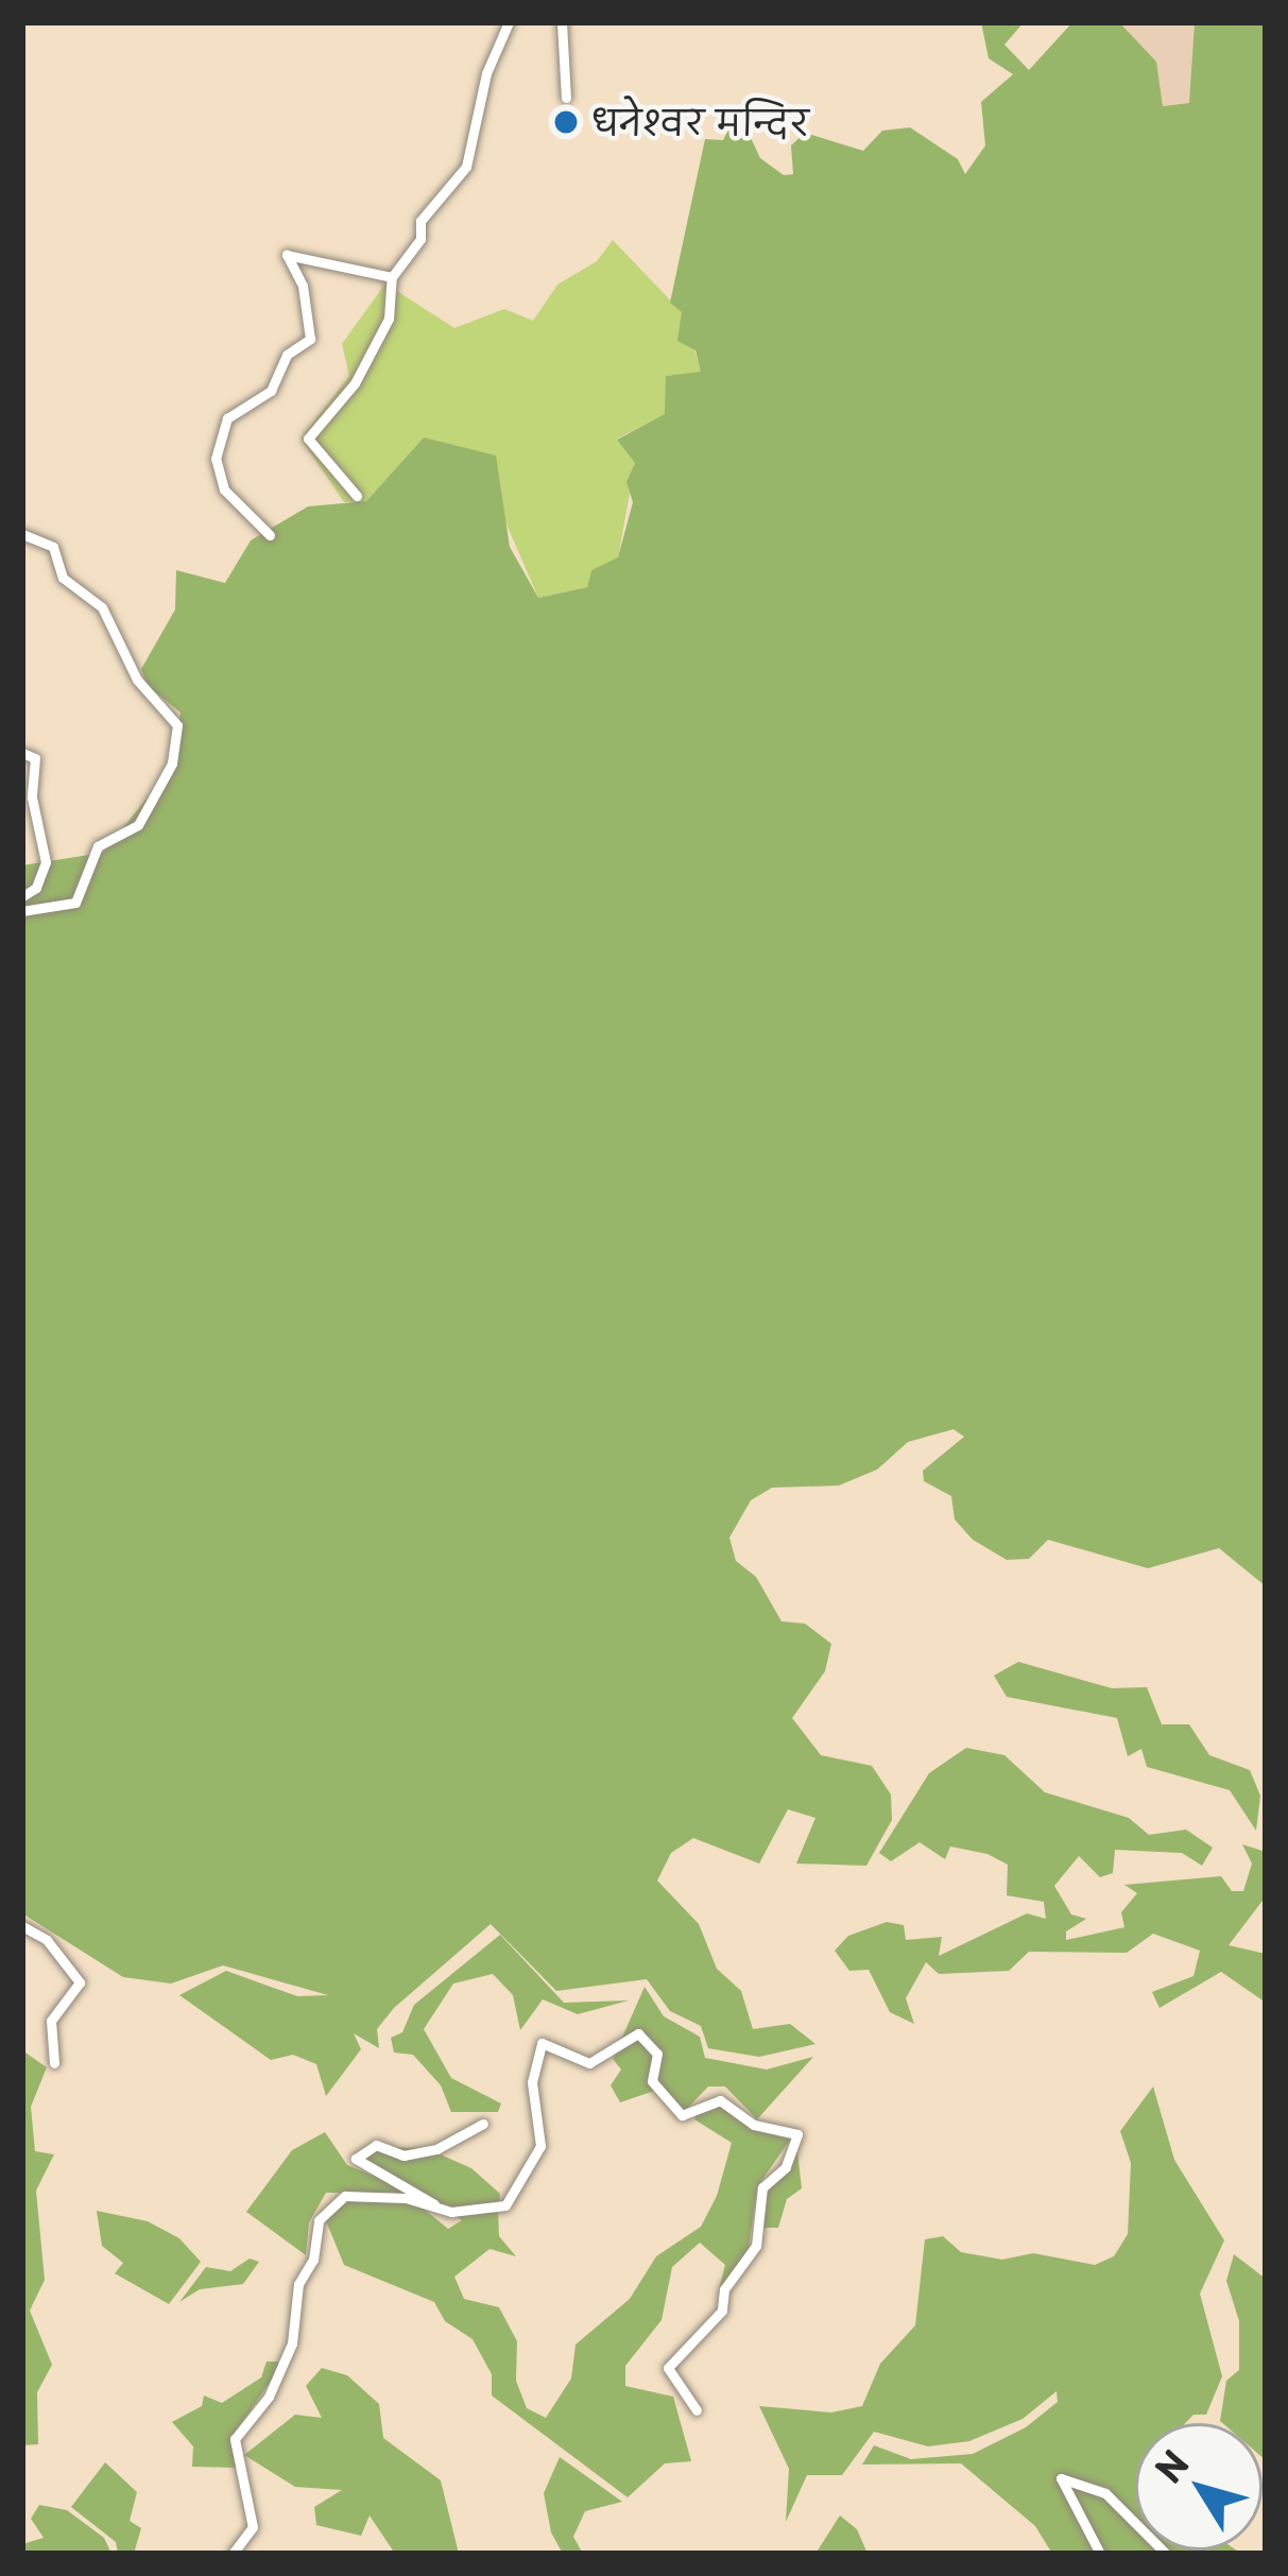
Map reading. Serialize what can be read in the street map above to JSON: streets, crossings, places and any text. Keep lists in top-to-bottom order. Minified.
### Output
{"places":["धनेश्वर मन्दिर"],"north":"top left"}
